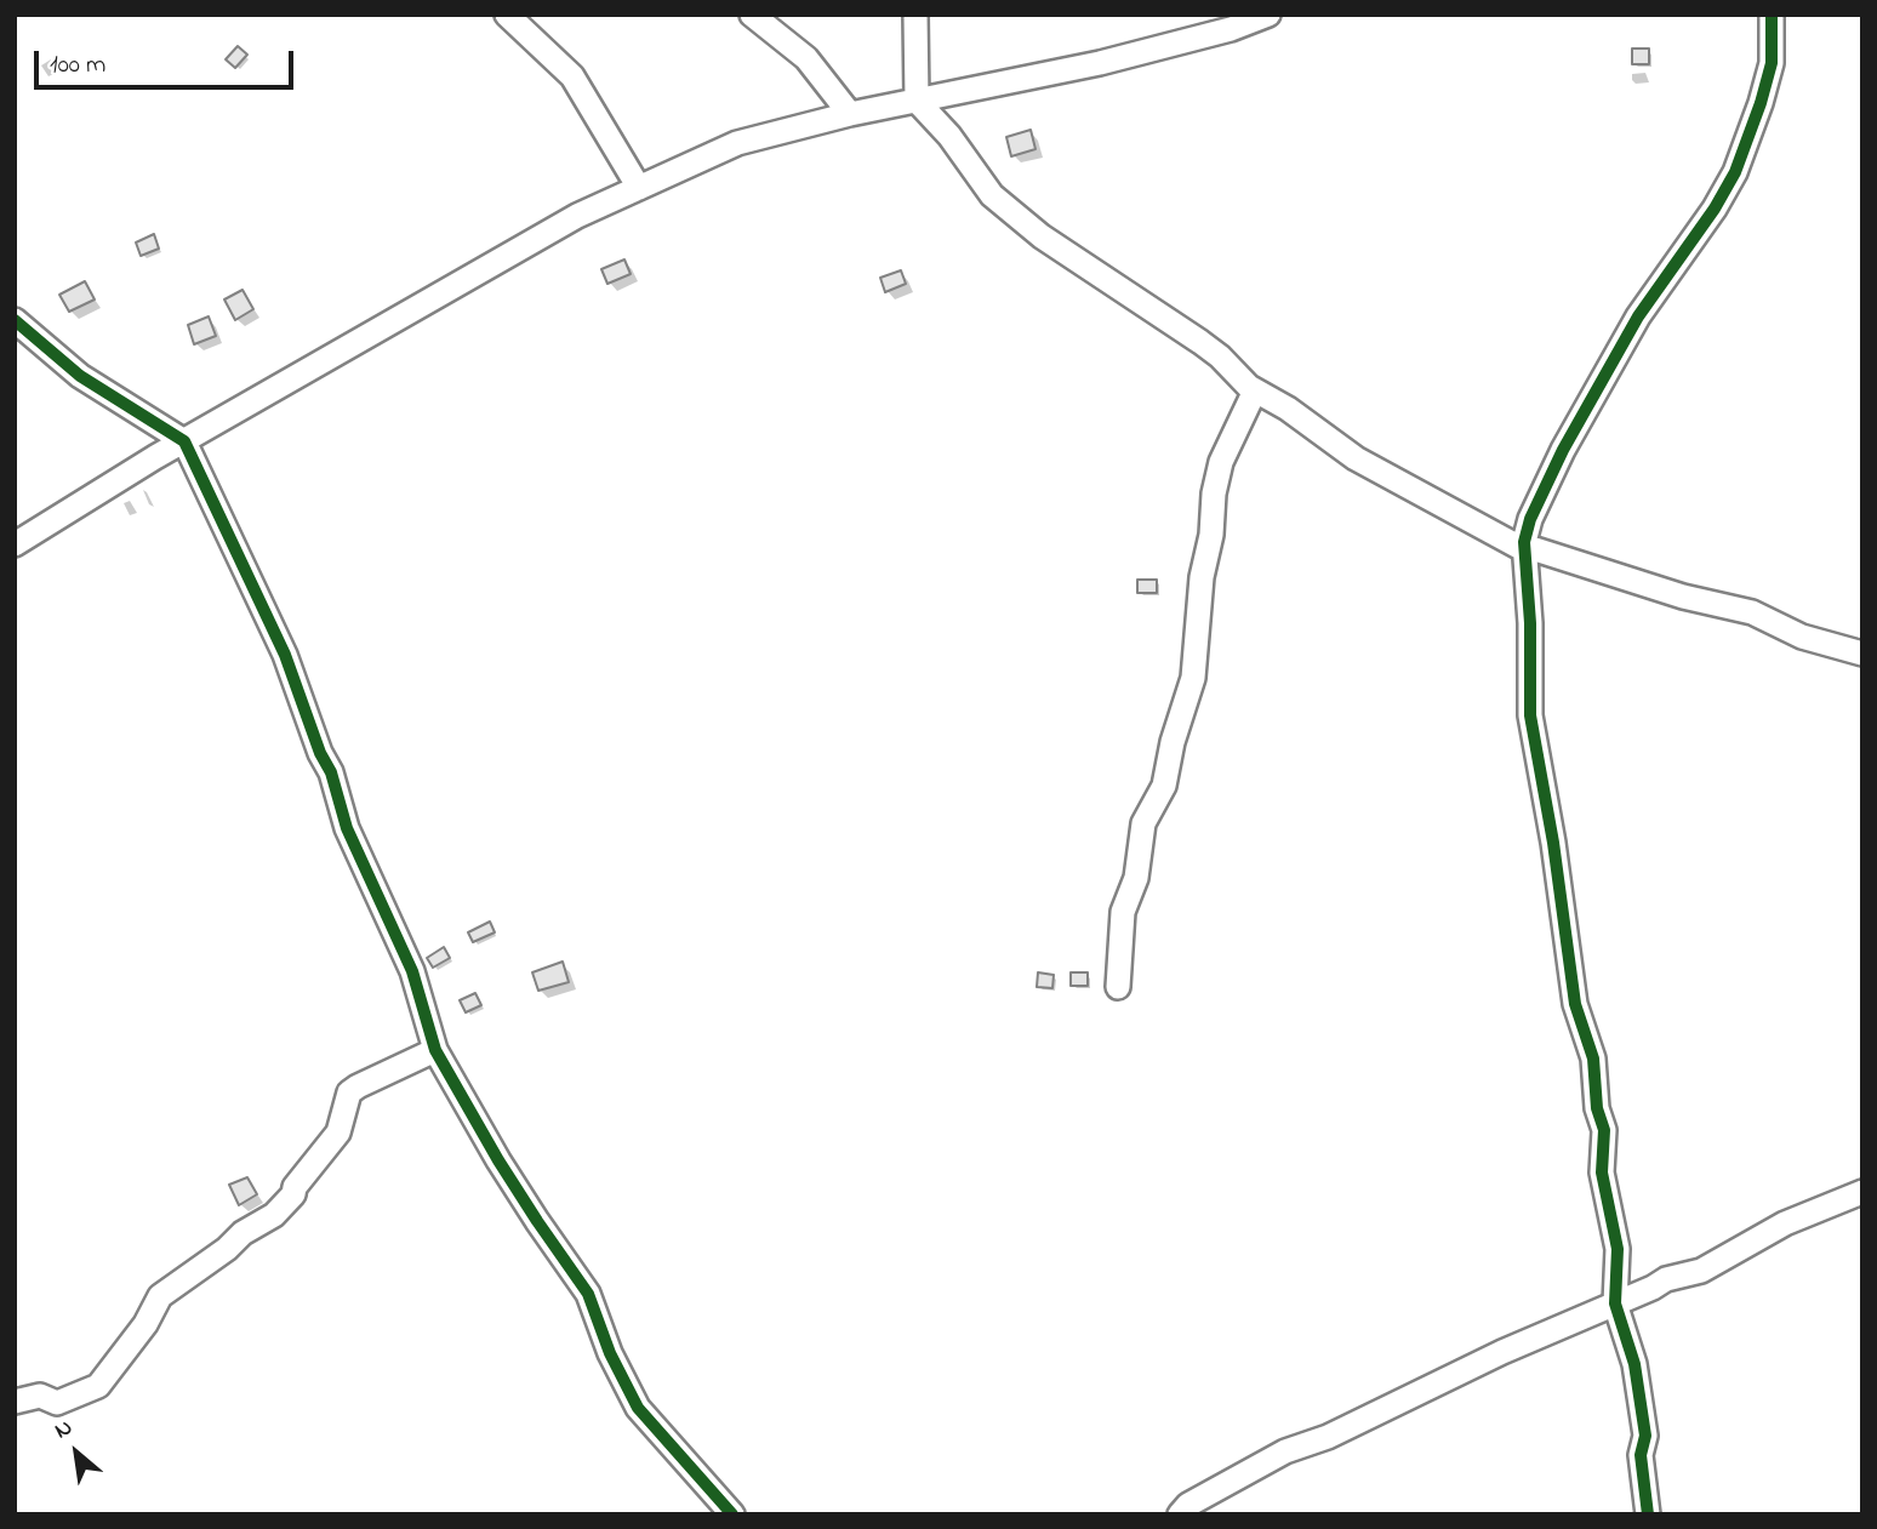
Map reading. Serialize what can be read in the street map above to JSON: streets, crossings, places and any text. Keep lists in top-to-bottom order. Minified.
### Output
{"scale_bar":"100 m","north":"top left"}
